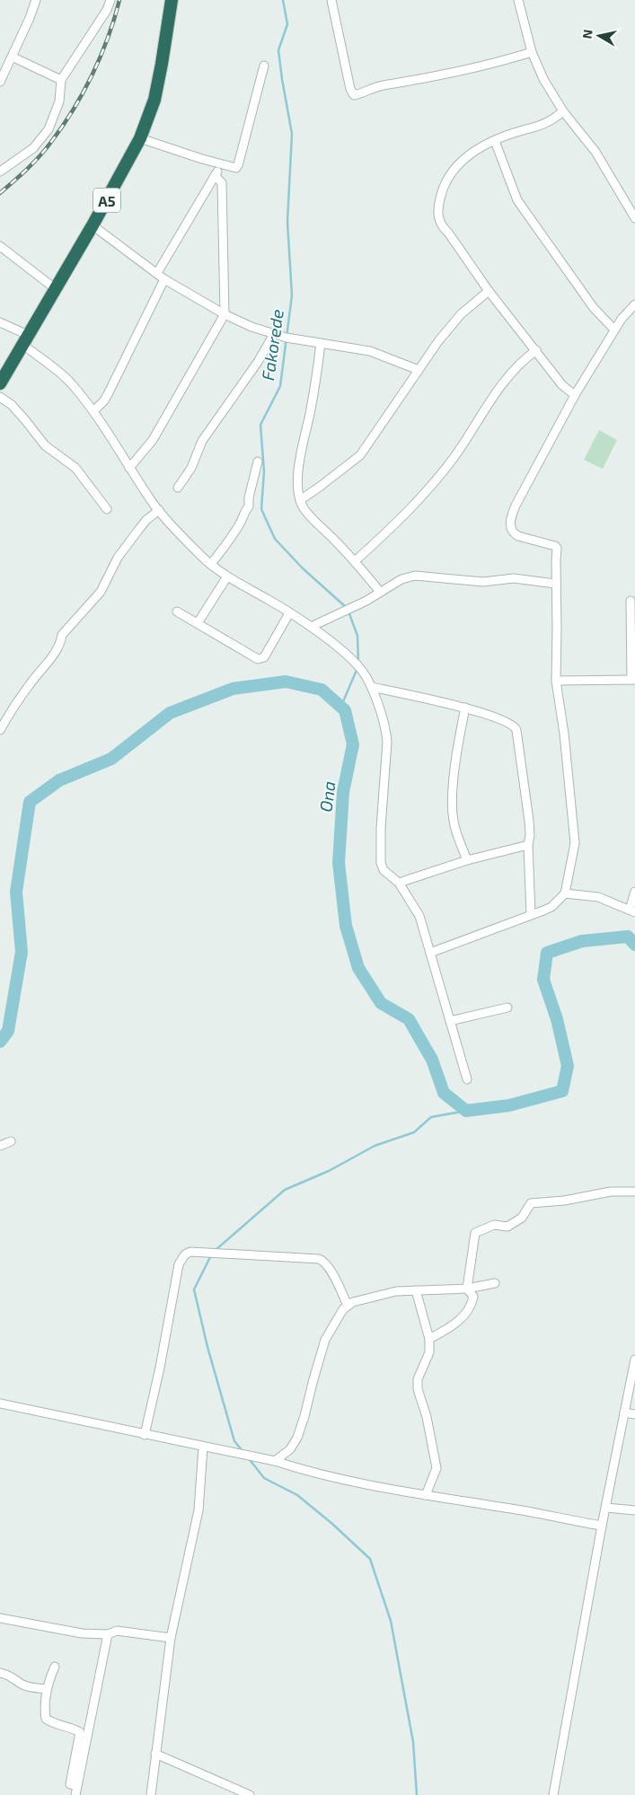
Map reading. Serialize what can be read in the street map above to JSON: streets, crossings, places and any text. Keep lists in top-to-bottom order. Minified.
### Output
{"streets":{"highway":["A5"]},"water":["Fakorede","Ona"],"north":"left"}
